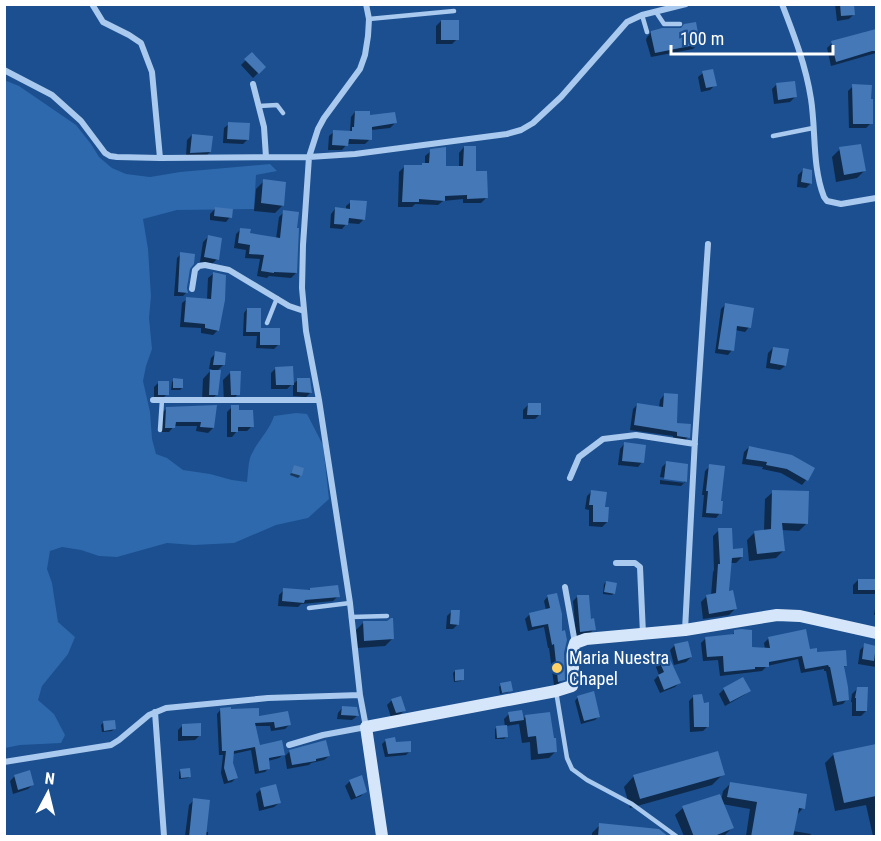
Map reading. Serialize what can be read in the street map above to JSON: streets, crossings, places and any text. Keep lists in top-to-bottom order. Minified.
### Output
{"places":["Maria Nuestra Chapel"],"scale_bar":"100 m","north":"top"}
